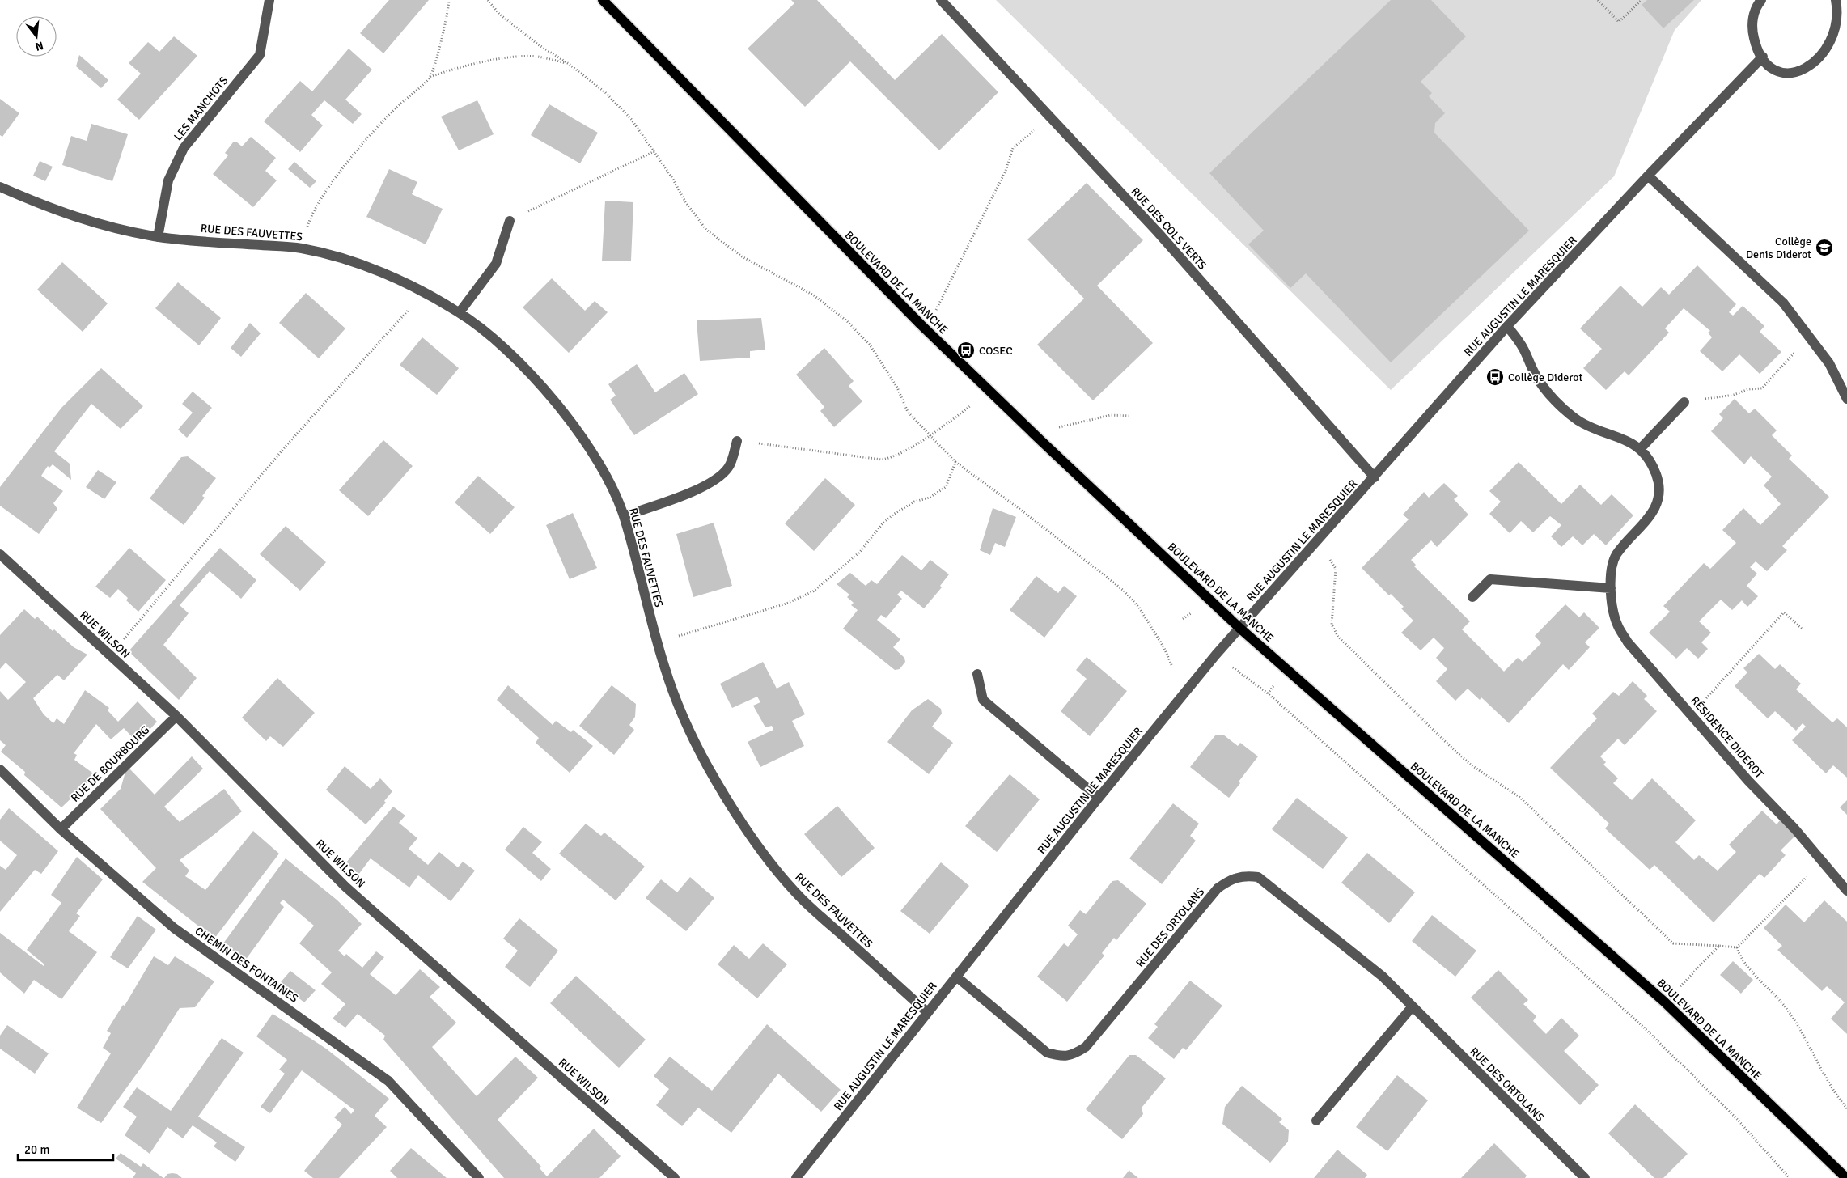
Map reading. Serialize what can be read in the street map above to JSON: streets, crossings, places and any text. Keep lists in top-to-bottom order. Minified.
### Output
{"streets":{"main road":["BOULEVARD DE LA MANCHE"],"street":["LES MANCHOTS","RUE DES COLS VERTS","RUE DES FAUVETTES","RUE AUGUSTIN LE MARESQUIER","RUE WILSON","RÉSIDENCE DIDEROT","RUE DE BOURBOURG","RUE DES ORTOLANS","CHEMIN DES FONTAINES"]},"crossings":[["LES MANCHOTS","RUE DES FAUVETTES"],["RUE DES COLS VERTS","RUE AUGUSTIN LE MARESQUIER"],["RUE DES FAUVETTES","RUE AUGUSTIN LE MARESQUIER"],["BOULEVARD DE LA MANCHE","RUE AUGUSTIN LE MARESQUIER"],["RUE AUGUSTIN LE MARESQUIER","RÉSIDENCE DIDEROT"],["RUE AUGUSTIN LE MARESQUIER","RUE DES ORTOLANS"],["RUE WILSON","RUE DE BOURBOURG"],["RUE DE BOURBOURG","CHEMIN DES FONTAINES"]],"places":{"school or university":["Collège Denis Diderot"],"bus stop":["COSEC","Collège Diderot"]},"scale_bar":"20 m","north":"bottom"}
